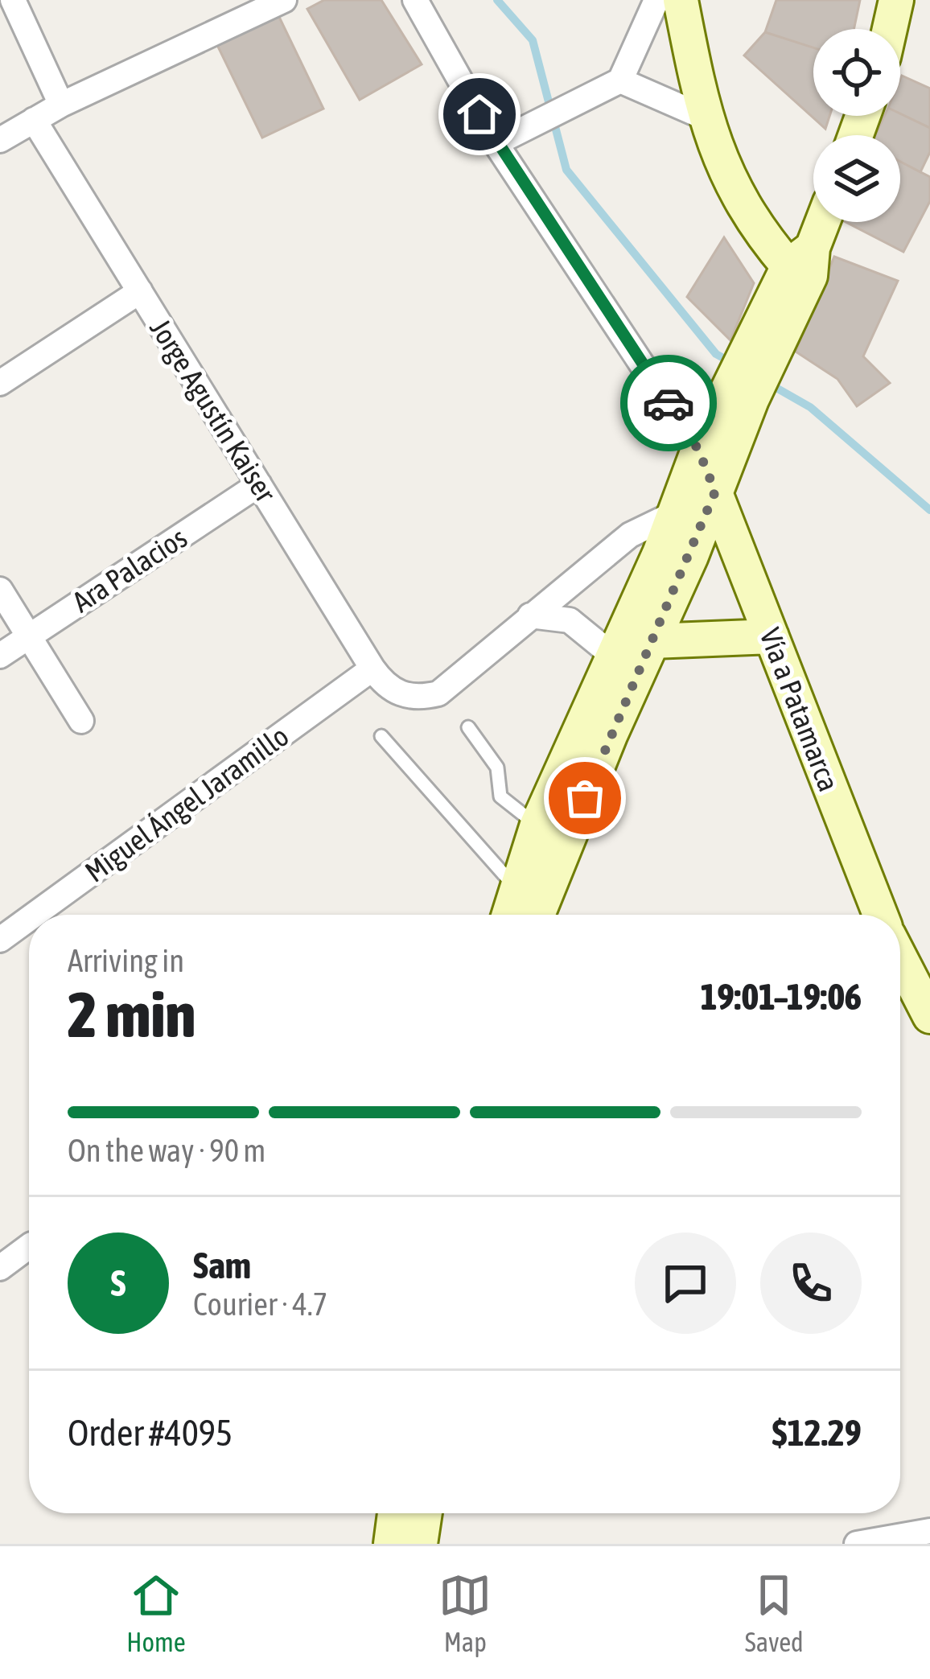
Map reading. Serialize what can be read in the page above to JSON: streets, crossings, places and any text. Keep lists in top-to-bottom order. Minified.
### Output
{"streets":{"street":["Jorge Agustín Kaiser","Ara Palacios","Vía a Patamarca","Miguel Ángel Jaramillo"]},"crossings":[["Jorge Agustín Kaiser","Ara Palacios"],["Jorge Agustín Kaiser","Miguel Ángel Jaramillo"]],"page":{"heading":["2 min","Arriving in","19:01–19:06"],"panel":["Sam","Courier · 4.7","Order #4095","$12.29"],"bar":"On the way · 90 m","round":"S","tabs":["Home","Map","Saved"]}}
